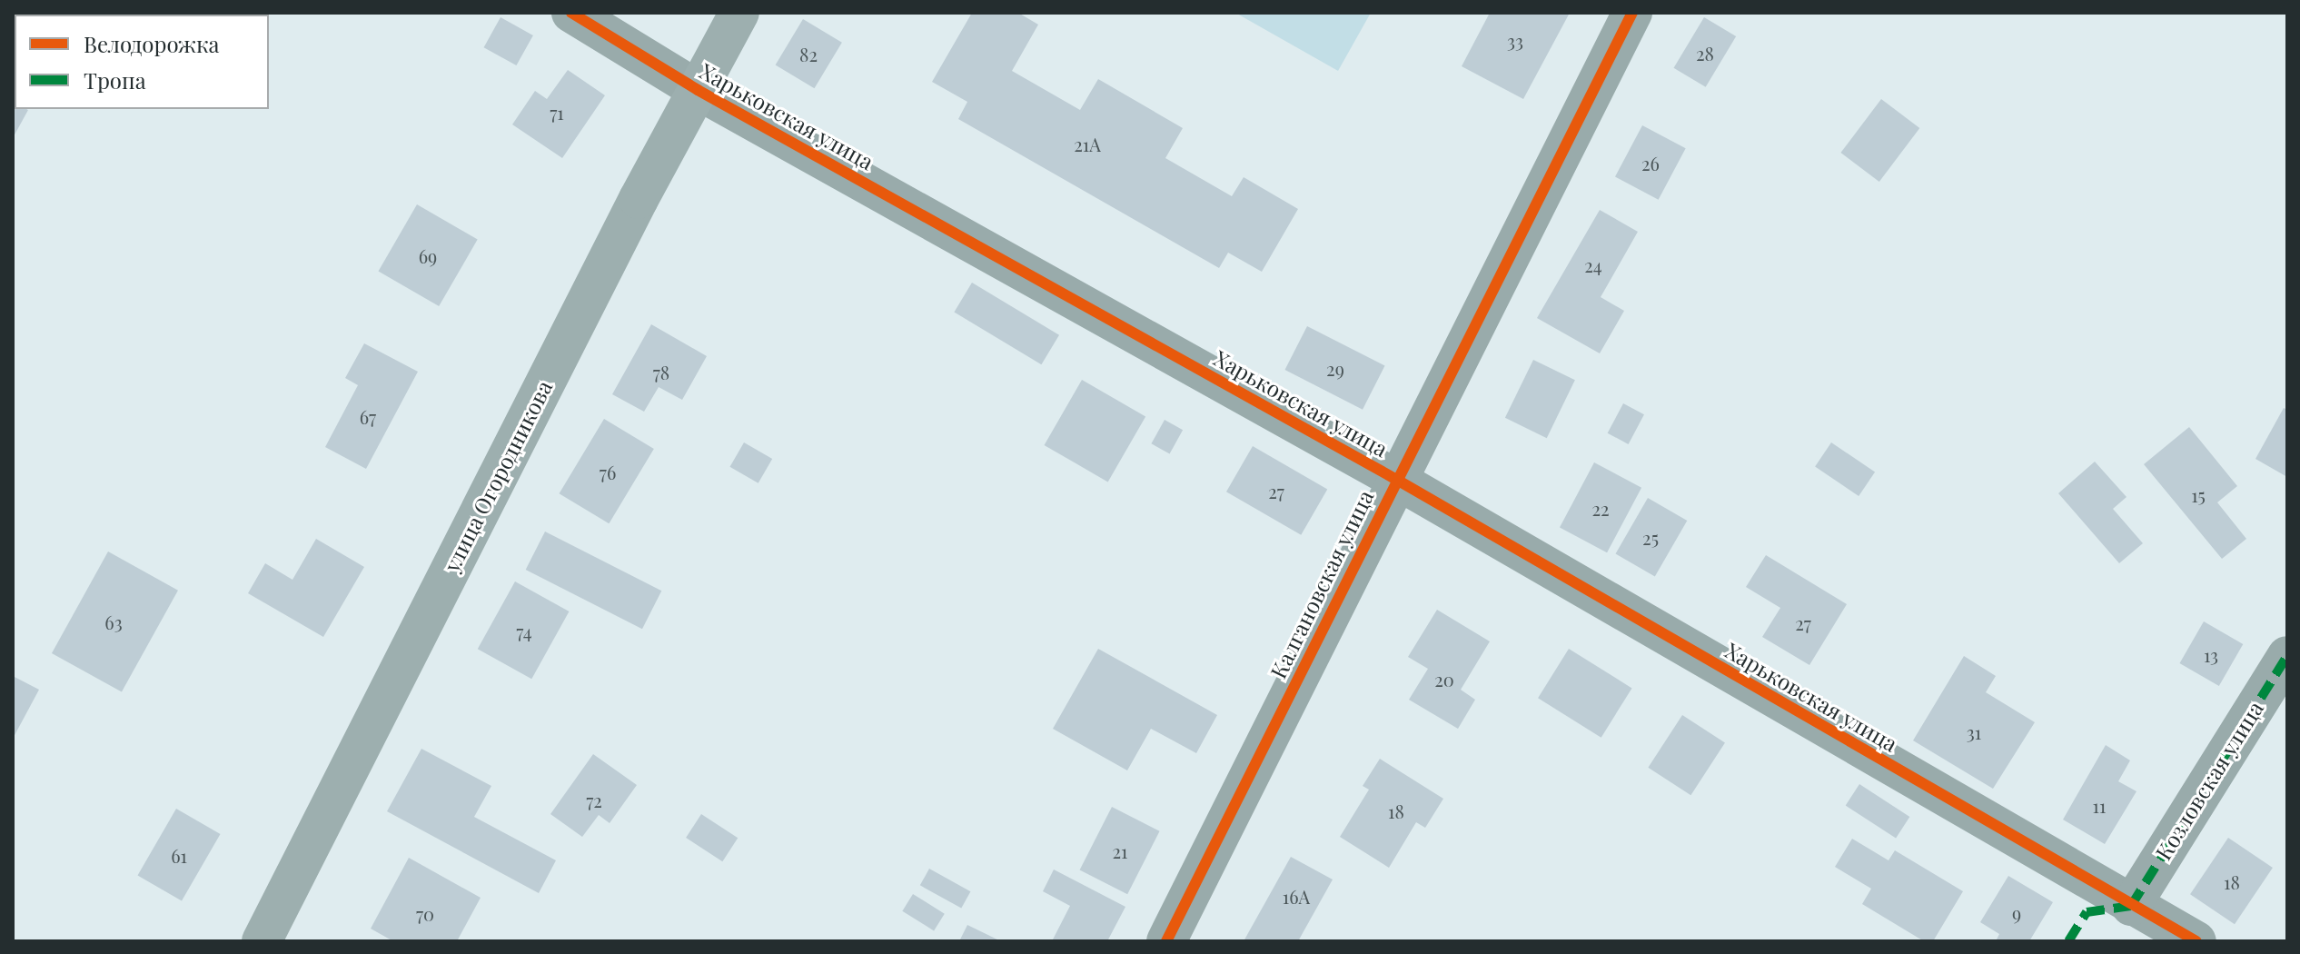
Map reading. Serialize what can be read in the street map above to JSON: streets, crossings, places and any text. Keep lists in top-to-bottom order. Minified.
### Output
{"streets":{"main road":["улица Огородникова"],"street":["Харьковская улица","Калгановская улица","Козловская улица"]},"crossings":[["Харьковская улица","улица Огородникова"],["Харьковская улица","Калгановская улица"],["Харьковская улица","Козловская улица"]],"house_numbers":["33","28","82","71","21А","26","69","24","29","78","67","76","27","15","22","25","63","27","74","13","20","31","72","11","18","21","61","18","16А","9","70"],"legend":["Велодорожка","Тропа"]}
